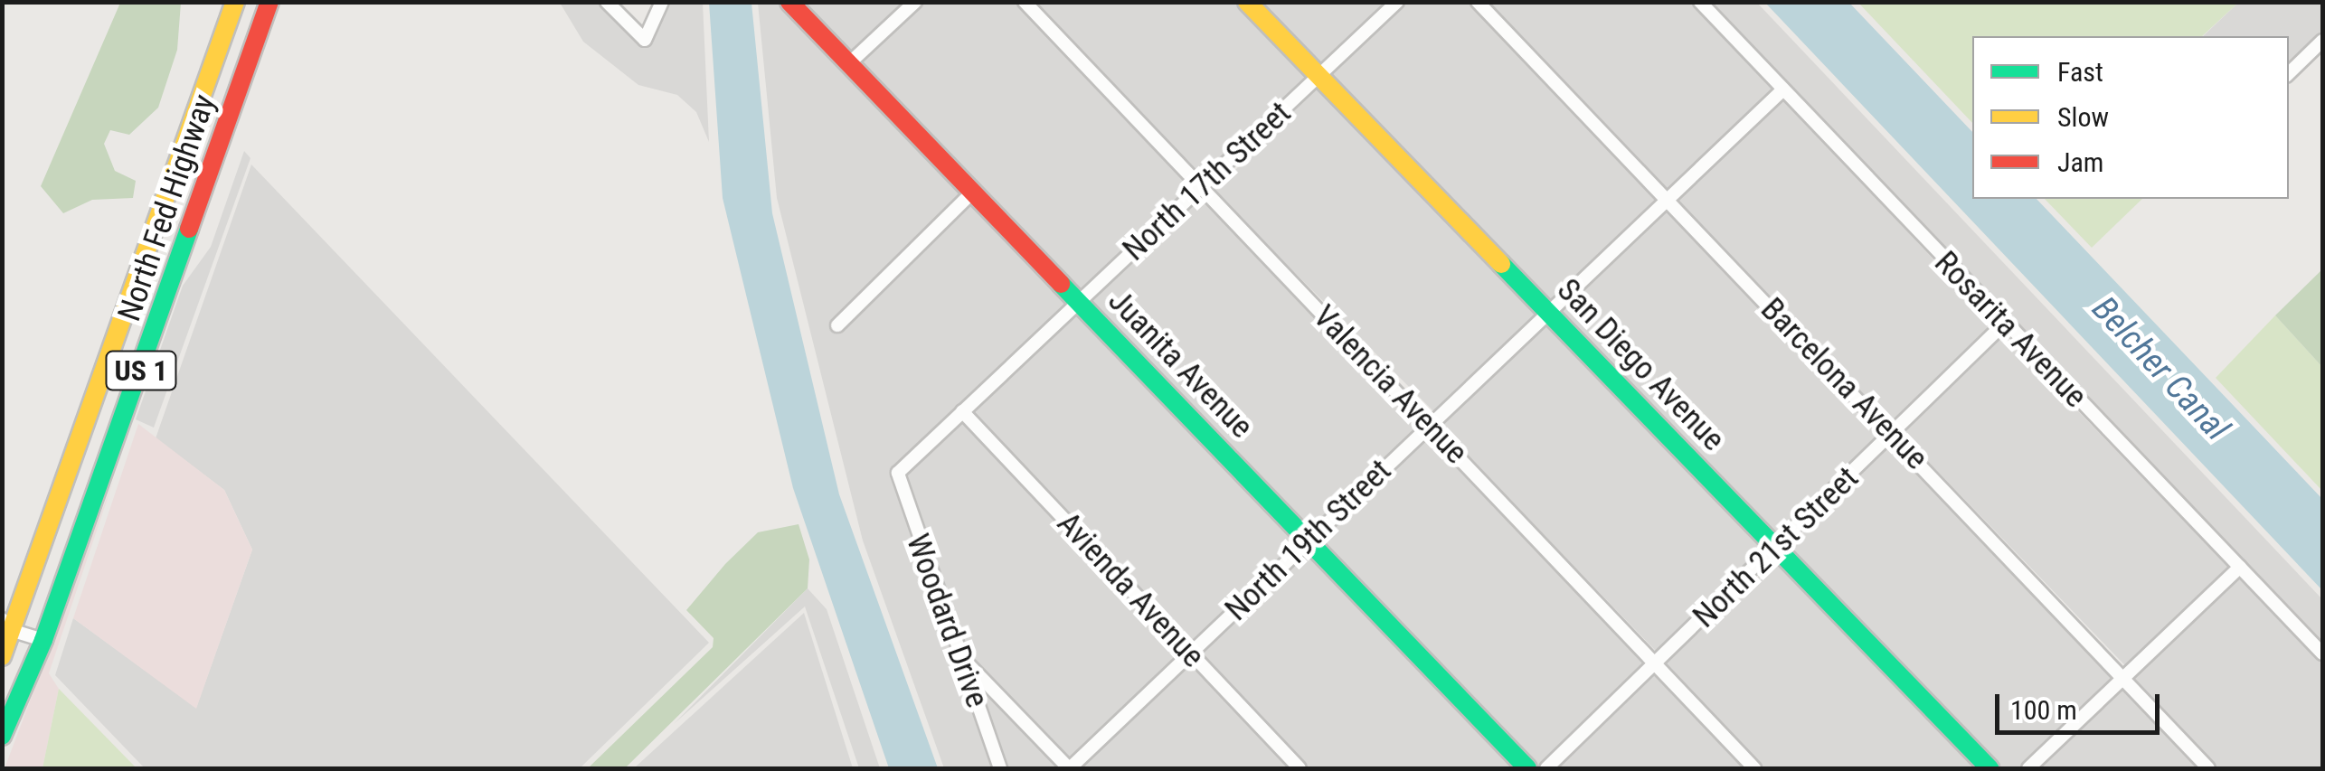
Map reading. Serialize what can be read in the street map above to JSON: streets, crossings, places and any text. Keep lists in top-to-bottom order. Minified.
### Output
{"streets":{"street":["North 17th Street","North Fed Highway","Rosarita Avenue","Juanita Avenue","San Diego Avenue","US 1","Barcelona Avenue","Valencia Avenue","North 19th Street","North 21st Street","Avienda Avenue","Woodard Drive"]},"crossings":[["North 17th Street","Juanita Avenue"],["North 17th Street","San Diego Avenue"],["North 17th Street","Valencia Avenue"],["North 17th Street","Avienda Avenue"],["North 17th Street","Woodard Drive"],["Rosarita Avenue","North 19th Street"],["Rosarita Avenue","North 21st Street"],["Juanita Avenue","North 19th Street"],["San Diego Avenue","North 19th Street"],["San Diego Avenue","North 21st Street"],["Barcelona Avenue","North 19th Street"],["Barcelona Avenue","North 21st Street"],["Valencia Avenue","North 19th Street"],["Valencia Avenue","North 21st Street"],["North 19th Street","Avienda Avenue"]],"water":["Belcher Canal"],"legend":["Fast","Slow","Jam"],"scale_bar":"100 m"}
